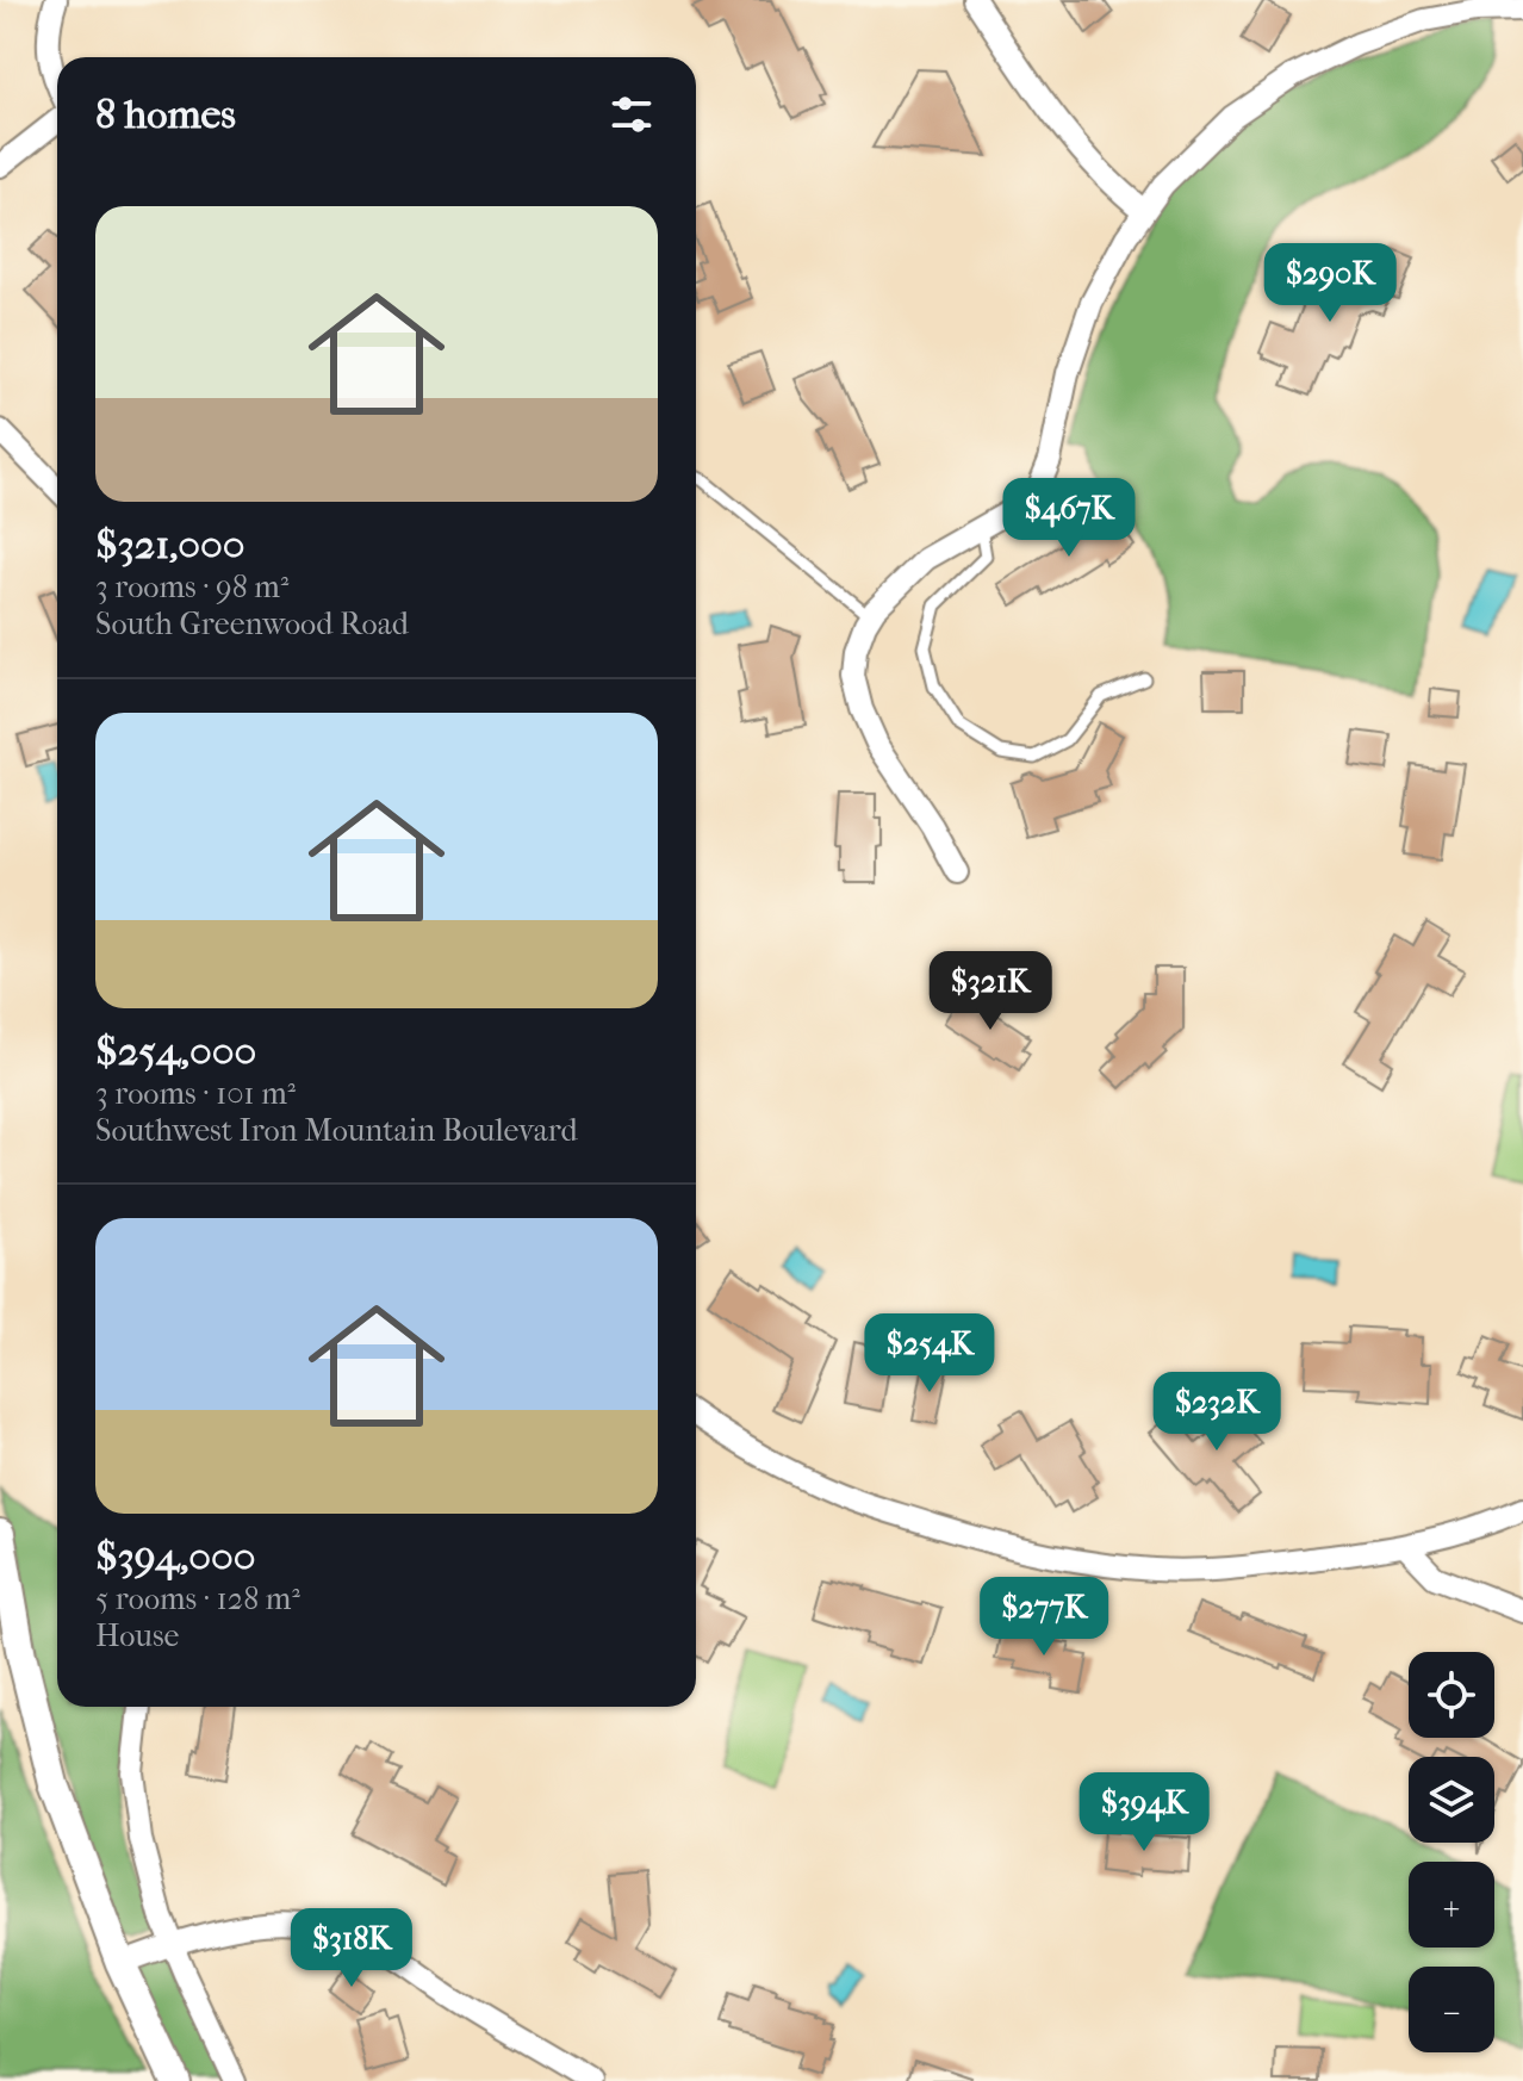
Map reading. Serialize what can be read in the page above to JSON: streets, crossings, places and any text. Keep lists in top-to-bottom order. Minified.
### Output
{"page":{"heading":"8 homes","list":[{"name":"$321,000","note":"3 rooms · 98 m² · South Greenwood Road"},{"name":"$254,000","note":"3 rooms · 101 m² · Southwest Iron Mountain Boulevard"},{"name":"$394,000","note":"5 rooms · 128 m² · House"}],"price":["$290K","$467K","$321K","$254K","$232K","$277K","$394K","$318K"],"map_buttons":["+","−"]}}
